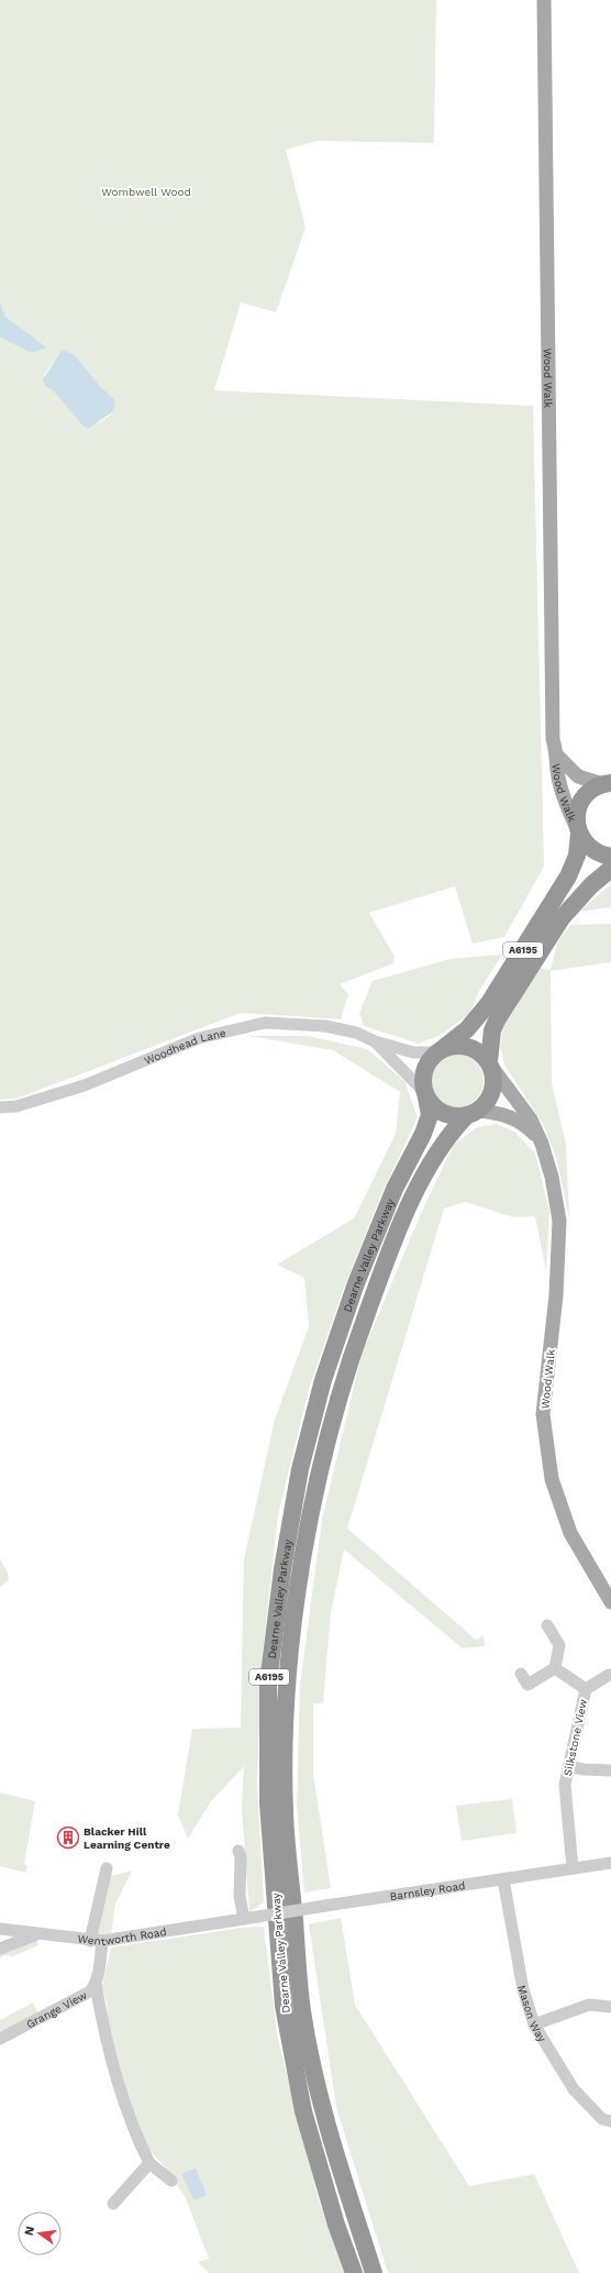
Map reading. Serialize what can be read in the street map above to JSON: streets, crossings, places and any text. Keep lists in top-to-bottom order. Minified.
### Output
{"streets":{"highway":["A6195","Dearne Valley Parkway"],"main road":["Wood Walk"],"street":["Woodhead Lane","Silkstone View","Barnsley Road","Wentworth Road","Grange View","Mason Way"]},"crossings":[["Wood Walk","A6195"],["Wood Walk","Woodhead Lane"],["Wood Walk","Dearne Valley Parkway"],["A6195","Woodhead Lane"],["A6195","Dearne Valley Parkway"],["Woodhead Lane","Dearne Valley Parkway"],["Silkstone View","Barnsley Road"],["Barnsley Road","Wentworth Road"],["Barnsley Road","Mason Way"],["Wentworth Road","Grange View"]],"parks":["Wombwell Wood"],"places":{"building":["Blacker Hill Learning Centre"]},"north":"left"}
